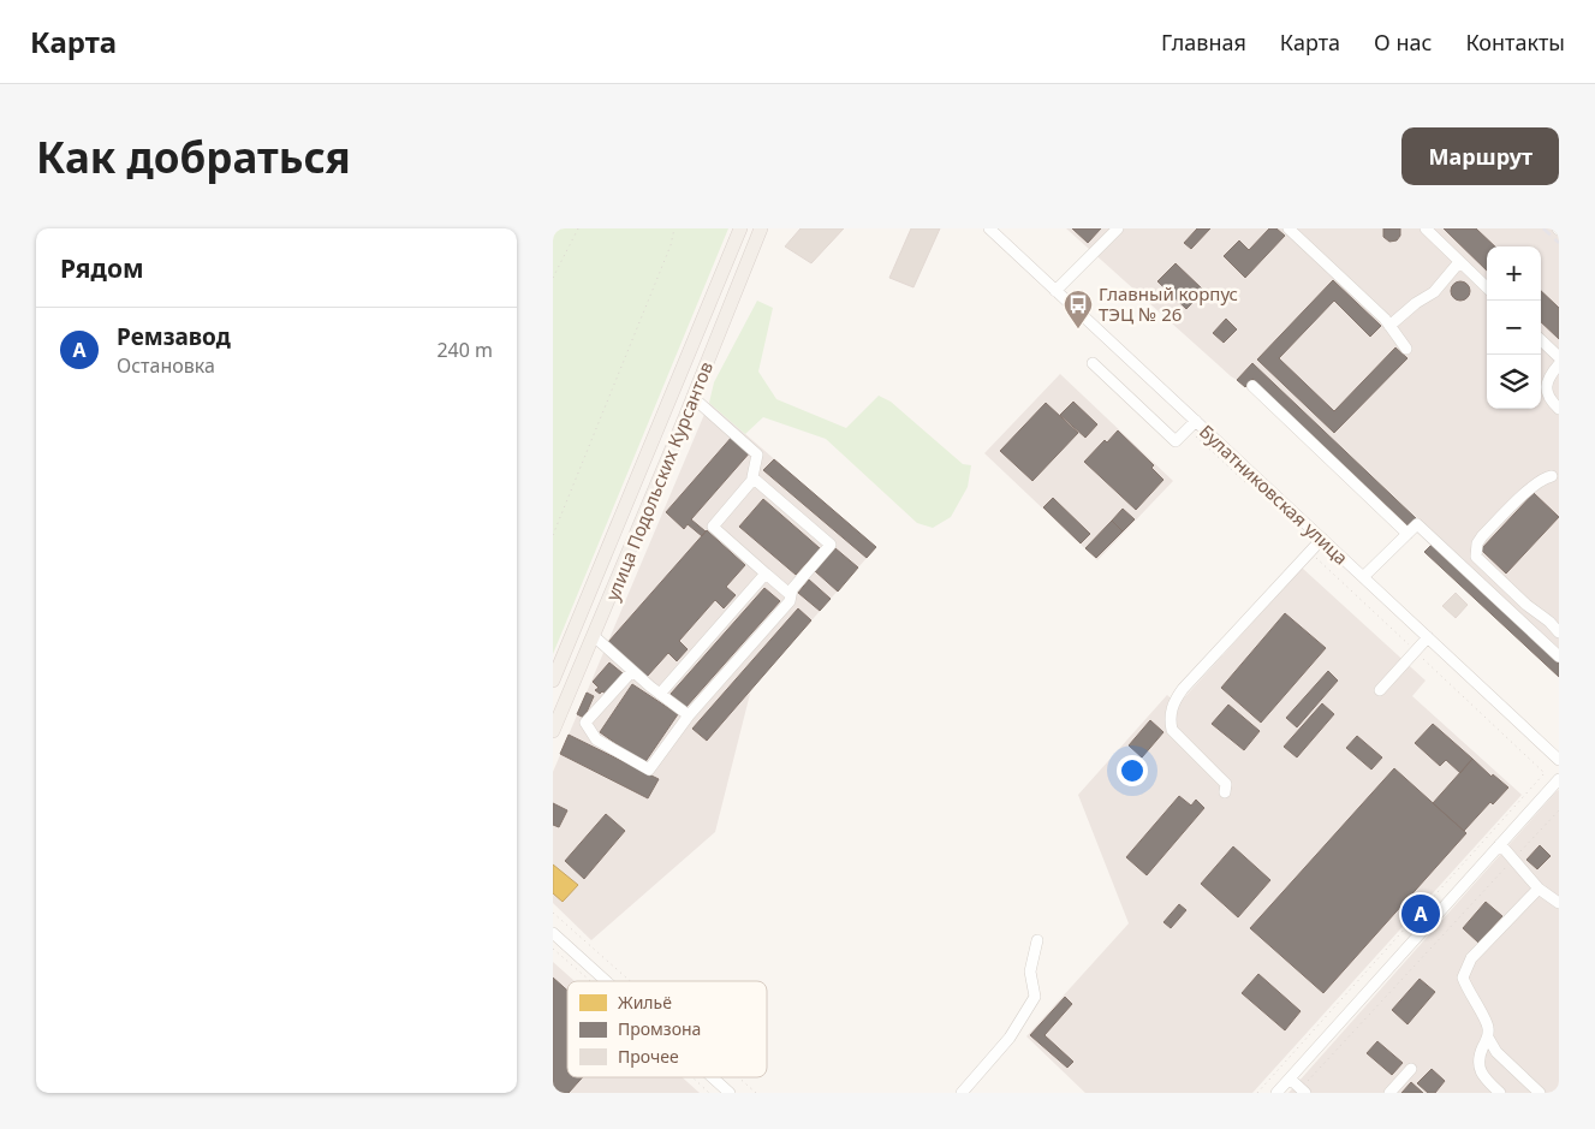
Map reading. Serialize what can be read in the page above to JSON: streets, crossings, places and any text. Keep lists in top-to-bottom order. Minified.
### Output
{"streets":{"main road":["улица Подольских Курсантов"],"street":["Булатниковская улица"]},"places":{"bus stop":["Главный корпус ТЭЦ № 26"]},"legend":["Жильё","Промзона","Прочее"],"page":{"header":"Карта","nav":["Главная","Карта","О нас","Контакты"],"buttons":"Маршрут","title":"Как добраться","heading":"Рядом","map_buttons":["+","−"],"list":[{"mark":"A","name":"Ремзавод","note":"Остановка","value":"240 m"}],"pins":"A"}}
